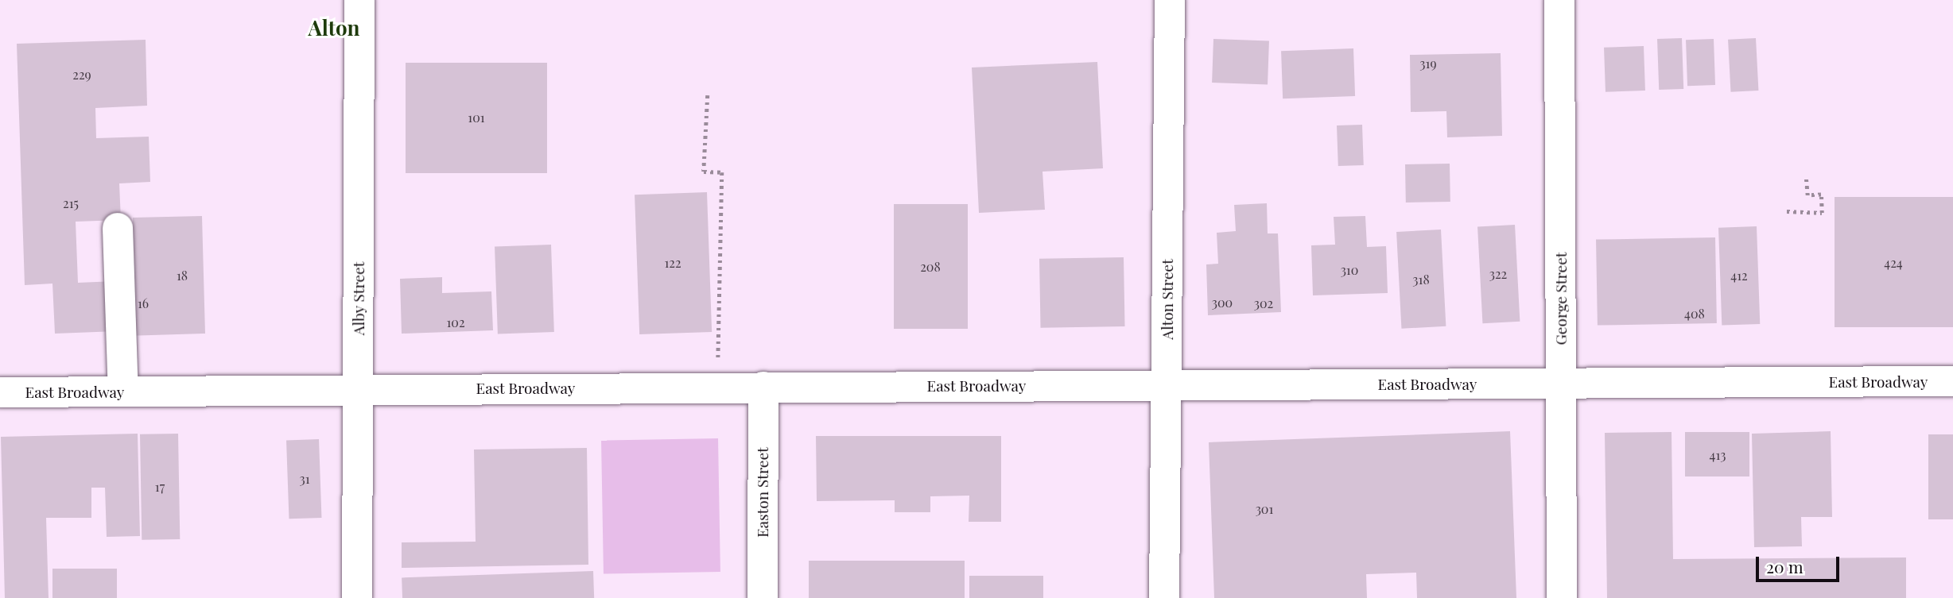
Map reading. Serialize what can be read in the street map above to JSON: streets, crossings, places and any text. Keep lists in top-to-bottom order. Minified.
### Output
{"streets":{"street":["Alby Street","George Street","Alton Street","East Broadway","Easton Street"]},"crossings":[["Alby Street","East Broadway"],["George Street","East Broadway"],["Alton Street","East Broadway"],["East Broadway","Easton Street"]],"districts":["Alton"],"house_numbers":["319","229","101","215","122","424","208","310","322","18","412","318","300","16","302","408","102","413","31","17","301"],"scale_bar":"20 m"}
